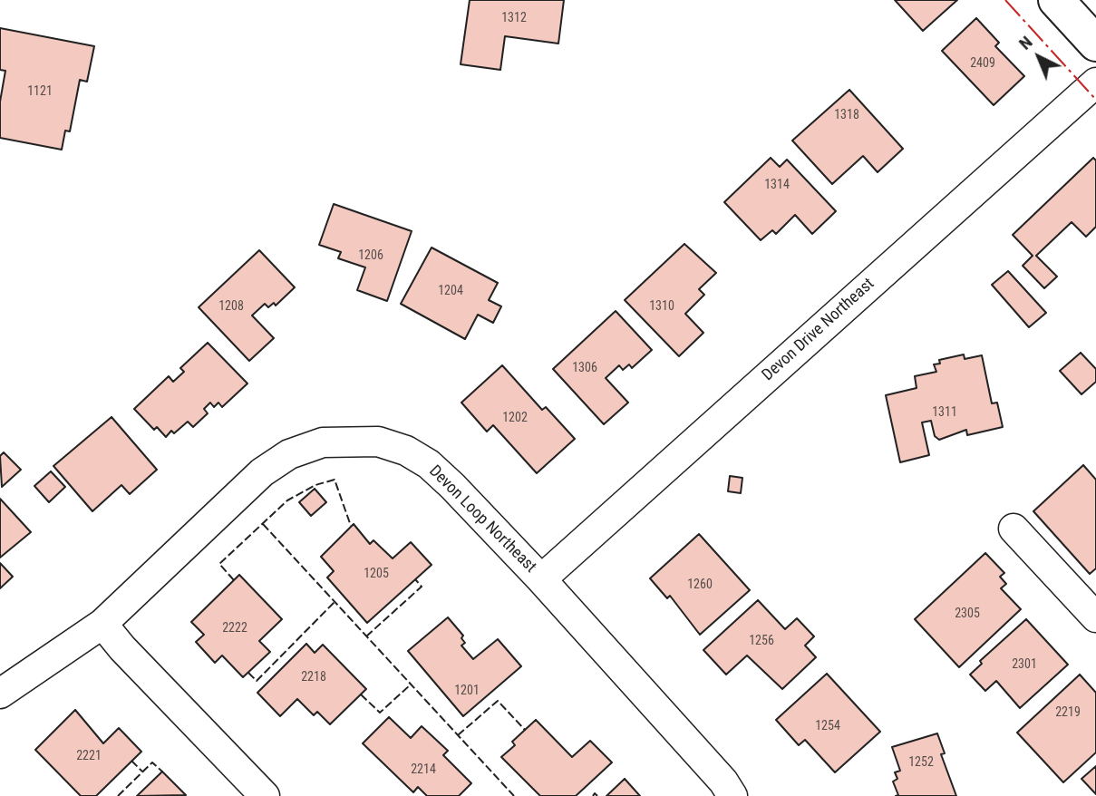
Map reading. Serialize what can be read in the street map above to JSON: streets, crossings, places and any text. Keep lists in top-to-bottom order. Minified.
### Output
{"streets":{"street":["Devon Drive Northeast","Devon Loop Northeast"]},"crossings":[["Devon Drive Northeast","Devon Loop Northeast"]],"house_numbers":["1312","2409","1121","1318","1314","1206","1204","1208","1310","1306","1311","1202","1205","1260","2305","2222","1256","2301","2218","1201","2219","1254","2221","1252","2214"],"north":"top left"}
